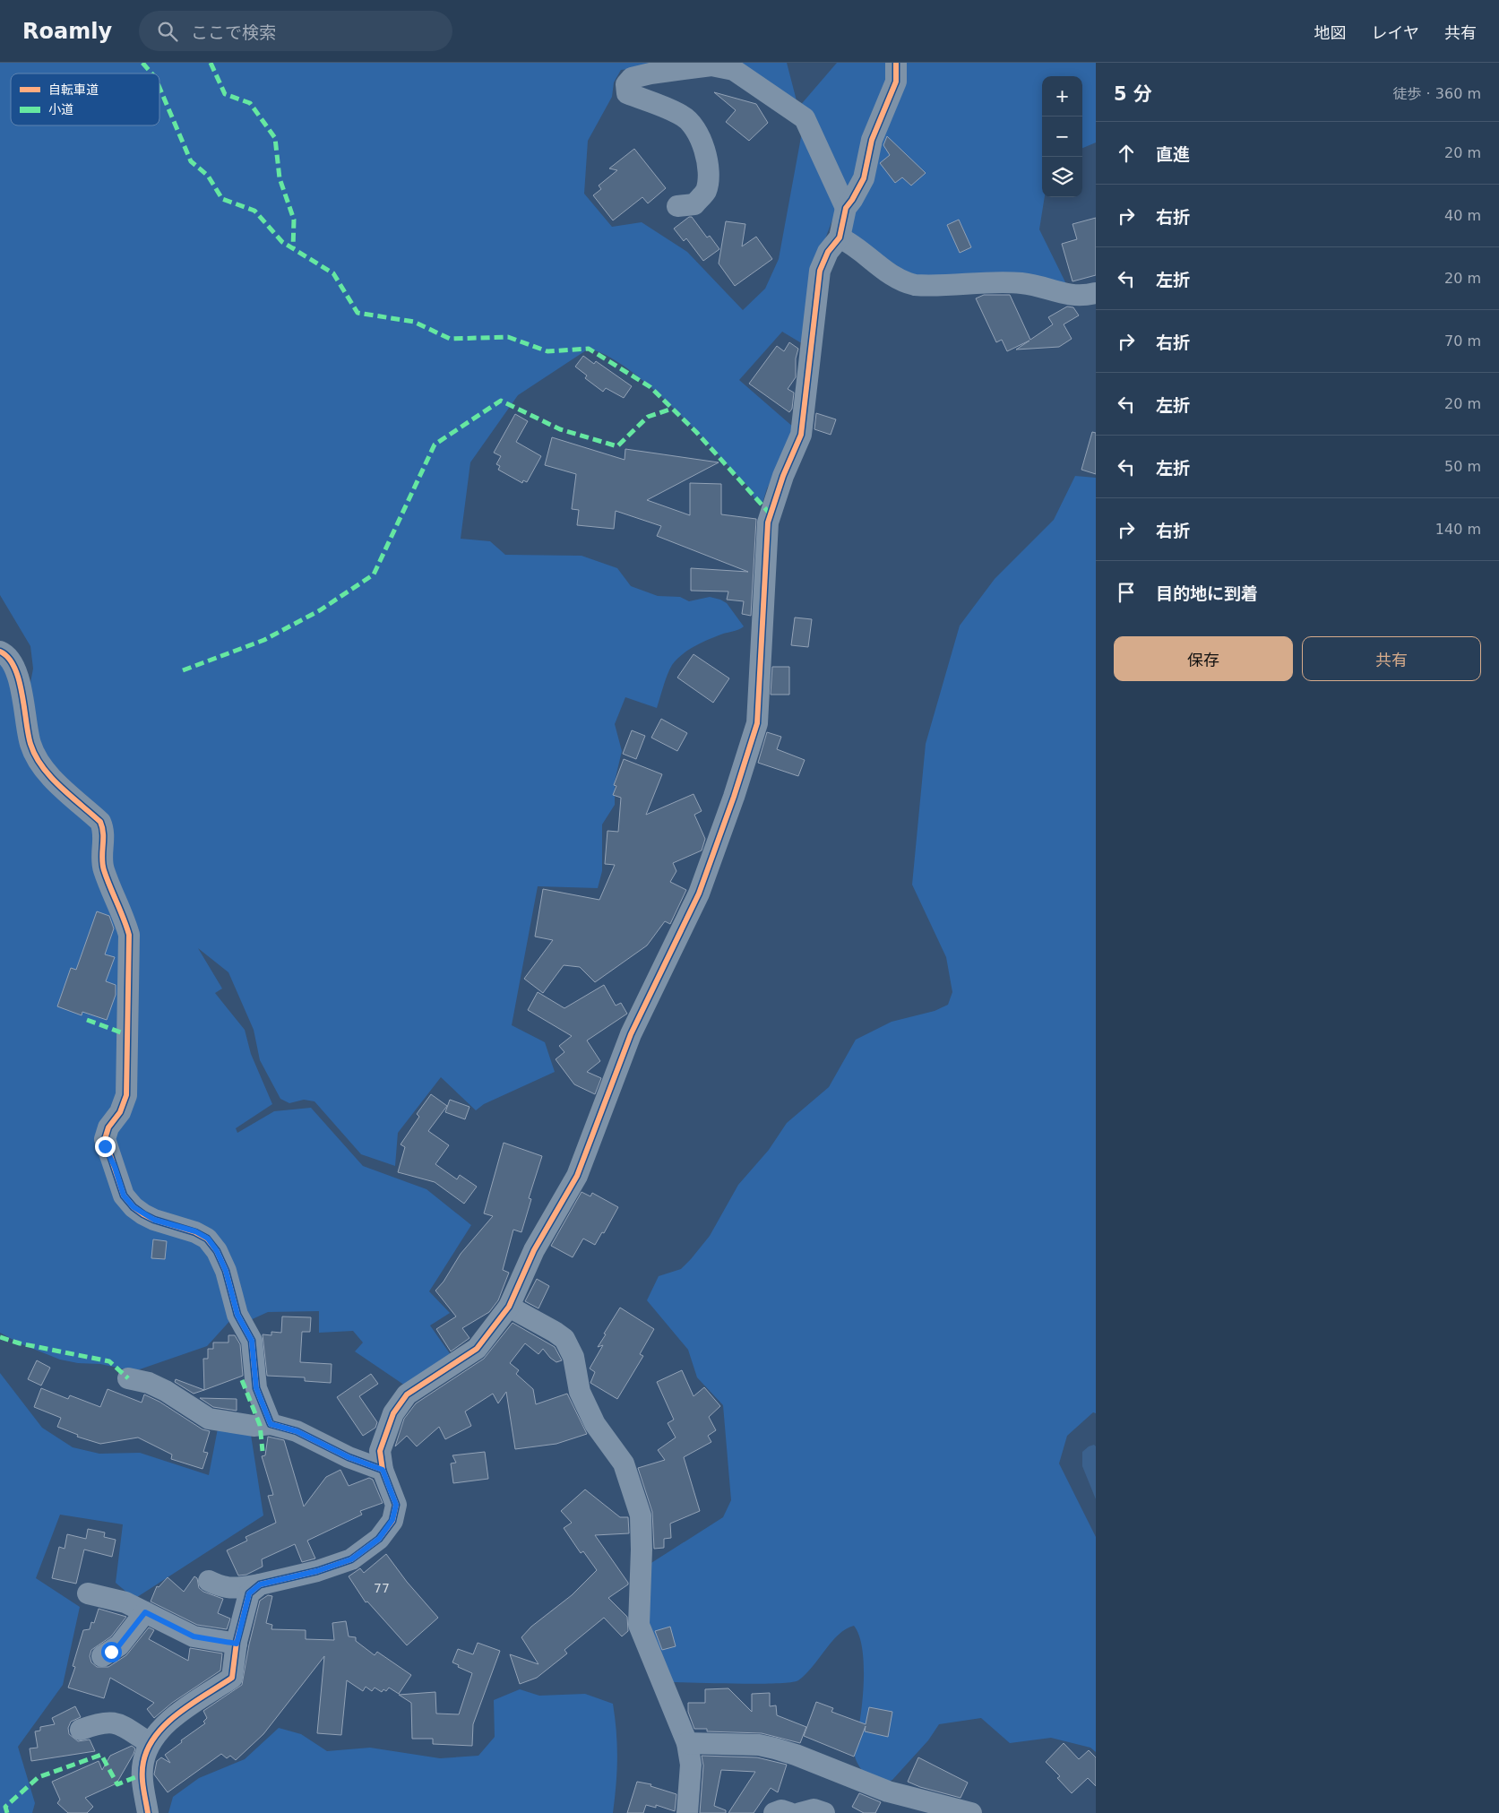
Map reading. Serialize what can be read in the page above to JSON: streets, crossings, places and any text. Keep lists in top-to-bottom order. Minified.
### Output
{"house_numbers":["77"],"legend":["自転車道","小道"],"page":{"header":"Roamly","search":"ここで検索","nav":["地図","レイヤ","共有"],"heading":["5 分","徒歩 · 360 m"],"map_buttons":["+","−"],"list":[["直進","20 m"],["右折","40 m"],["左折","20 m"],["右折","70 m"],["左折","20 m"],["左折","50 m"],["右折","140 m"],"目的地に到着"],"buttons":["保存","共有"]}}
